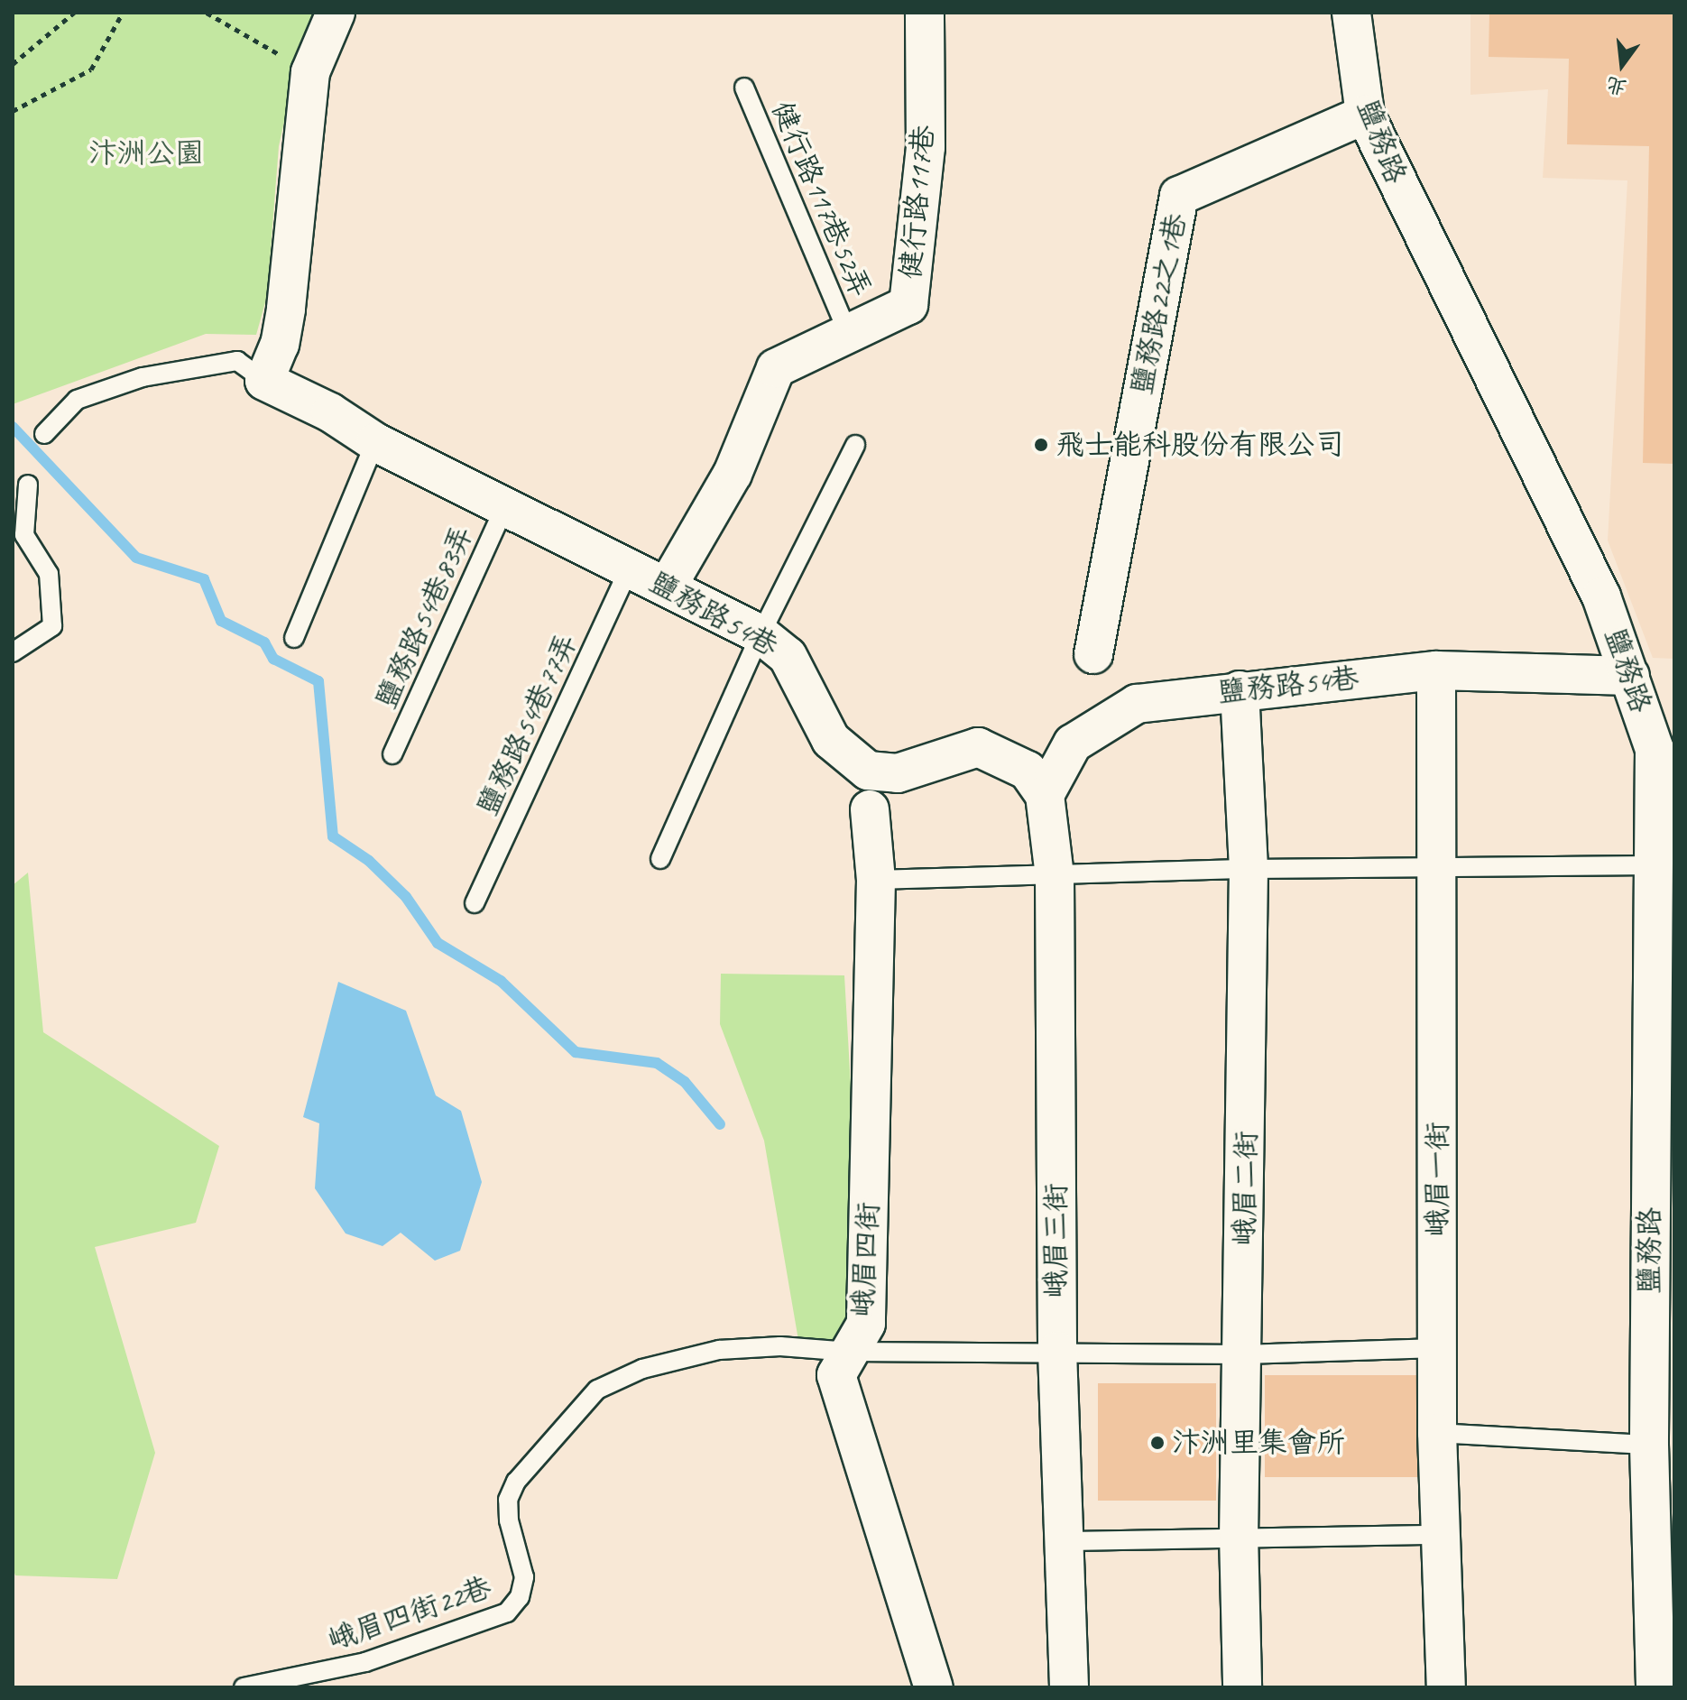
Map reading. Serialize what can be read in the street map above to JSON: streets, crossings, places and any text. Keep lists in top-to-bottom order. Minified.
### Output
{"streets":{"street":["鹽務路","健行路117巷","鹽務路22之1巷","鹽務路54巷","峨眉一街","峨眉二街","峨眉三街","峨眉四街"],"lane":["健行路117巷52弄","鹽務路54巷83弄","鹽務路54巷77弄","峨眉四街22巷"]},"crossings":[["鹽務路","鹽務路22之1巷"],["鹽務路","鹽務路54巷"],["健行路117巷52弄","健行路117巷"],["健行路117巷","鹽務路54巷"],["鹽務路54巷","鹽務路54巷83弄"],["鹽務路54巷","鹽務路54巷77弄"],["鹽務路54巷","峨眉一街"],["鹽務路54巷","峨眉二街"],["鹽務路54巷","峨眉三街"],["峨眉一街","峨眉四街22巷"],["峨眉二街","峨眉四街22巷"],["峨眉三街","峨眉四街22巷"],["峨眉四街","峨眉四街22巷"]],"parks":["汴洲公園"],"places":["飛士能科股份有限公司","汴洲里集會所"],"north":"bottom"}
